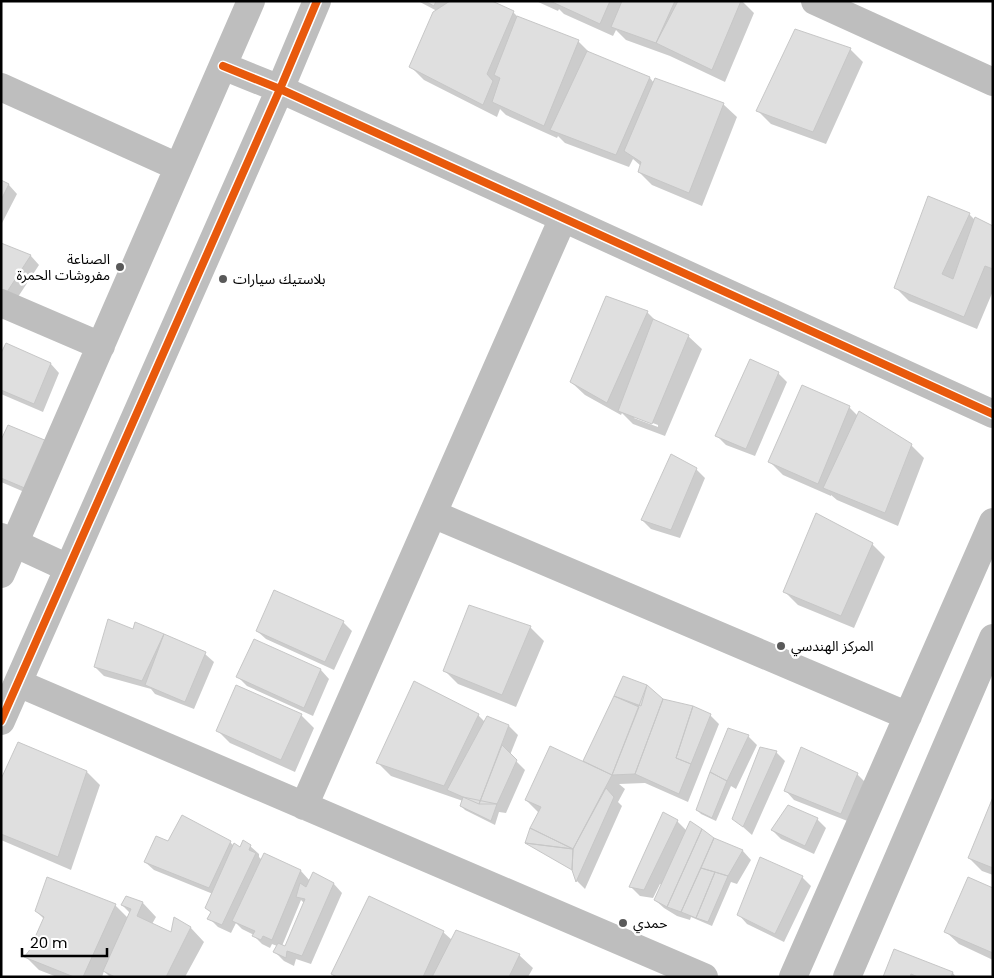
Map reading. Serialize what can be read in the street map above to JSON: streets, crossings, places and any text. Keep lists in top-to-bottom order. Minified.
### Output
{"places":["الصناعة مفروشات الحمرة","بلاستيك سيارات","المركز الهندسي","حمدي"],"scale_bar":"20 m"}
